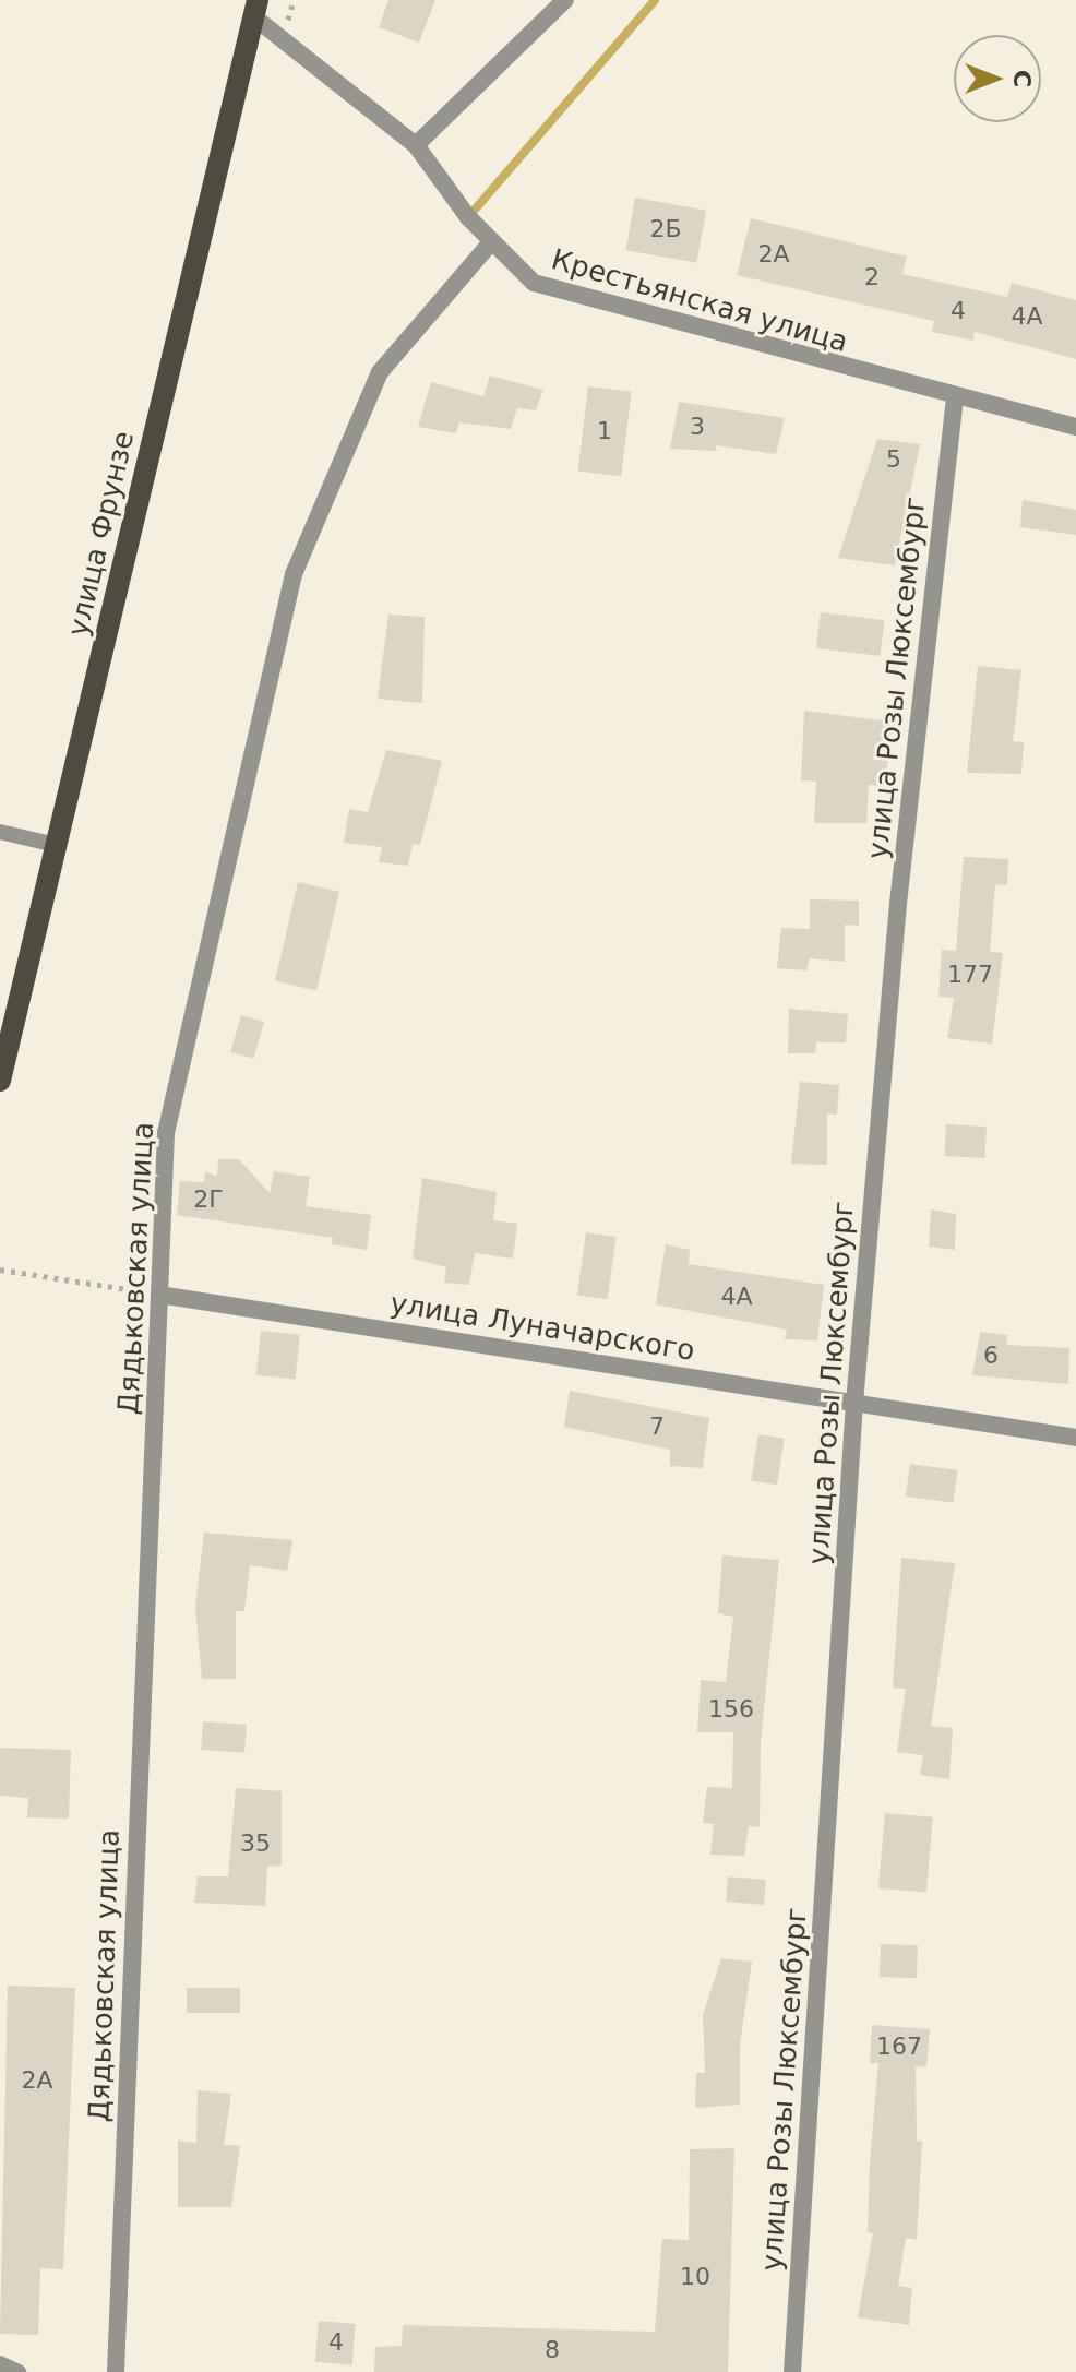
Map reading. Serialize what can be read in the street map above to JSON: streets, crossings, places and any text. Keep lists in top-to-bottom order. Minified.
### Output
{"streets":{"main road":["улица Фрунзе"],"street":["Крестьянская улица","улица Розы Люксембург","Дядьковская улица","улица Луначарского"]},"crossings":[["Крестьянская улица","улица Фрунзе"],["Крестьянская улица","улица Розы Люксембург"],["Крестьянская улица","Дядьковская улица"],["улица Розы Люксембург","улица Луначарского"],["Дядьковская улица","улица Луначарского"]],"house_numbers":["2Б","2А","2","4","4А","3","1","5","177","2Г","4А","6","7","156","35","167","2А","10","4","8"],"north":"right"}
